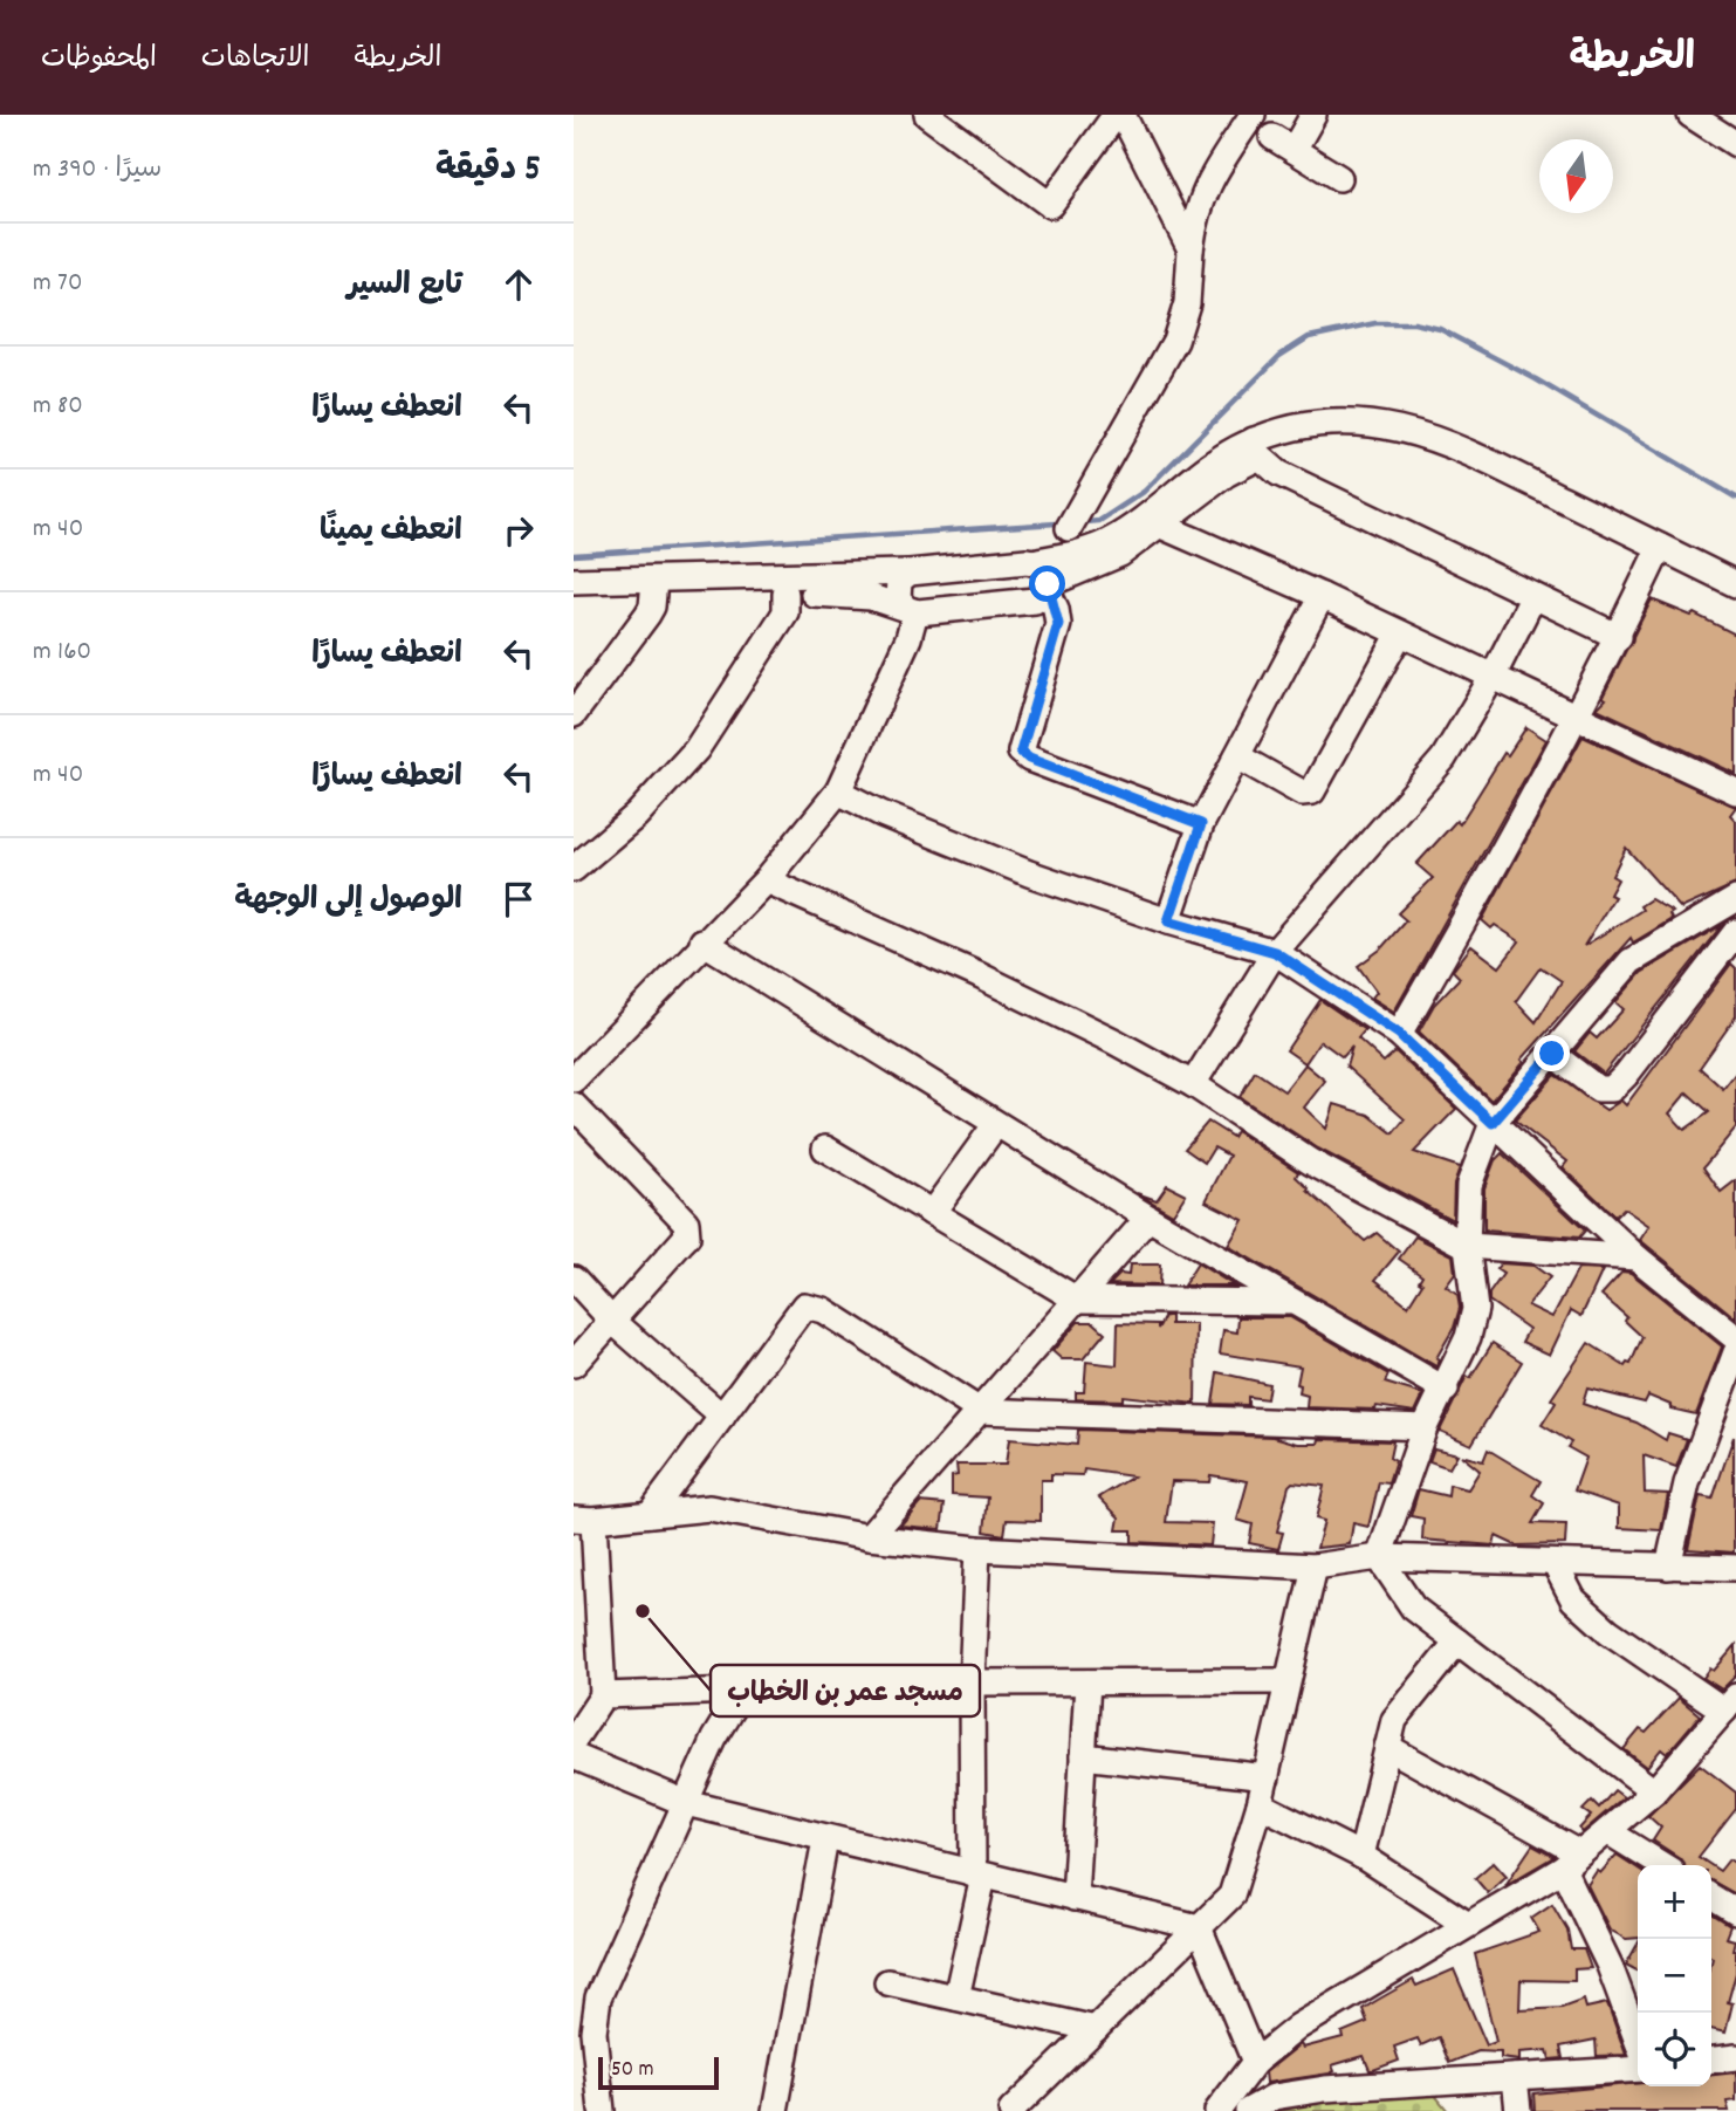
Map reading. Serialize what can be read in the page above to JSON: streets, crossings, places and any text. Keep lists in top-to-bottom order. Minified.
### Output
{"places":["مسجد عمر بن الخطاب"],"scale_bar":"50 m","north":"bottom","page":{"header":"الخريطة","nav":["الخريطة","الاتجاهات","المحفوظات"],"heading":["5 دقيقة","سيرًا · 390 m"],"list":[["تابع السير","70 m"],["انعطف يسارًا","80 m"],["انعطف يمينًا","40 m"],["انعطف يسارًا","160 m"],["انعطف يسارًا","40 m"],"الوصول إلى الوجهة"],"map_buttons":["+","−"],"scale":"50 m"}}
